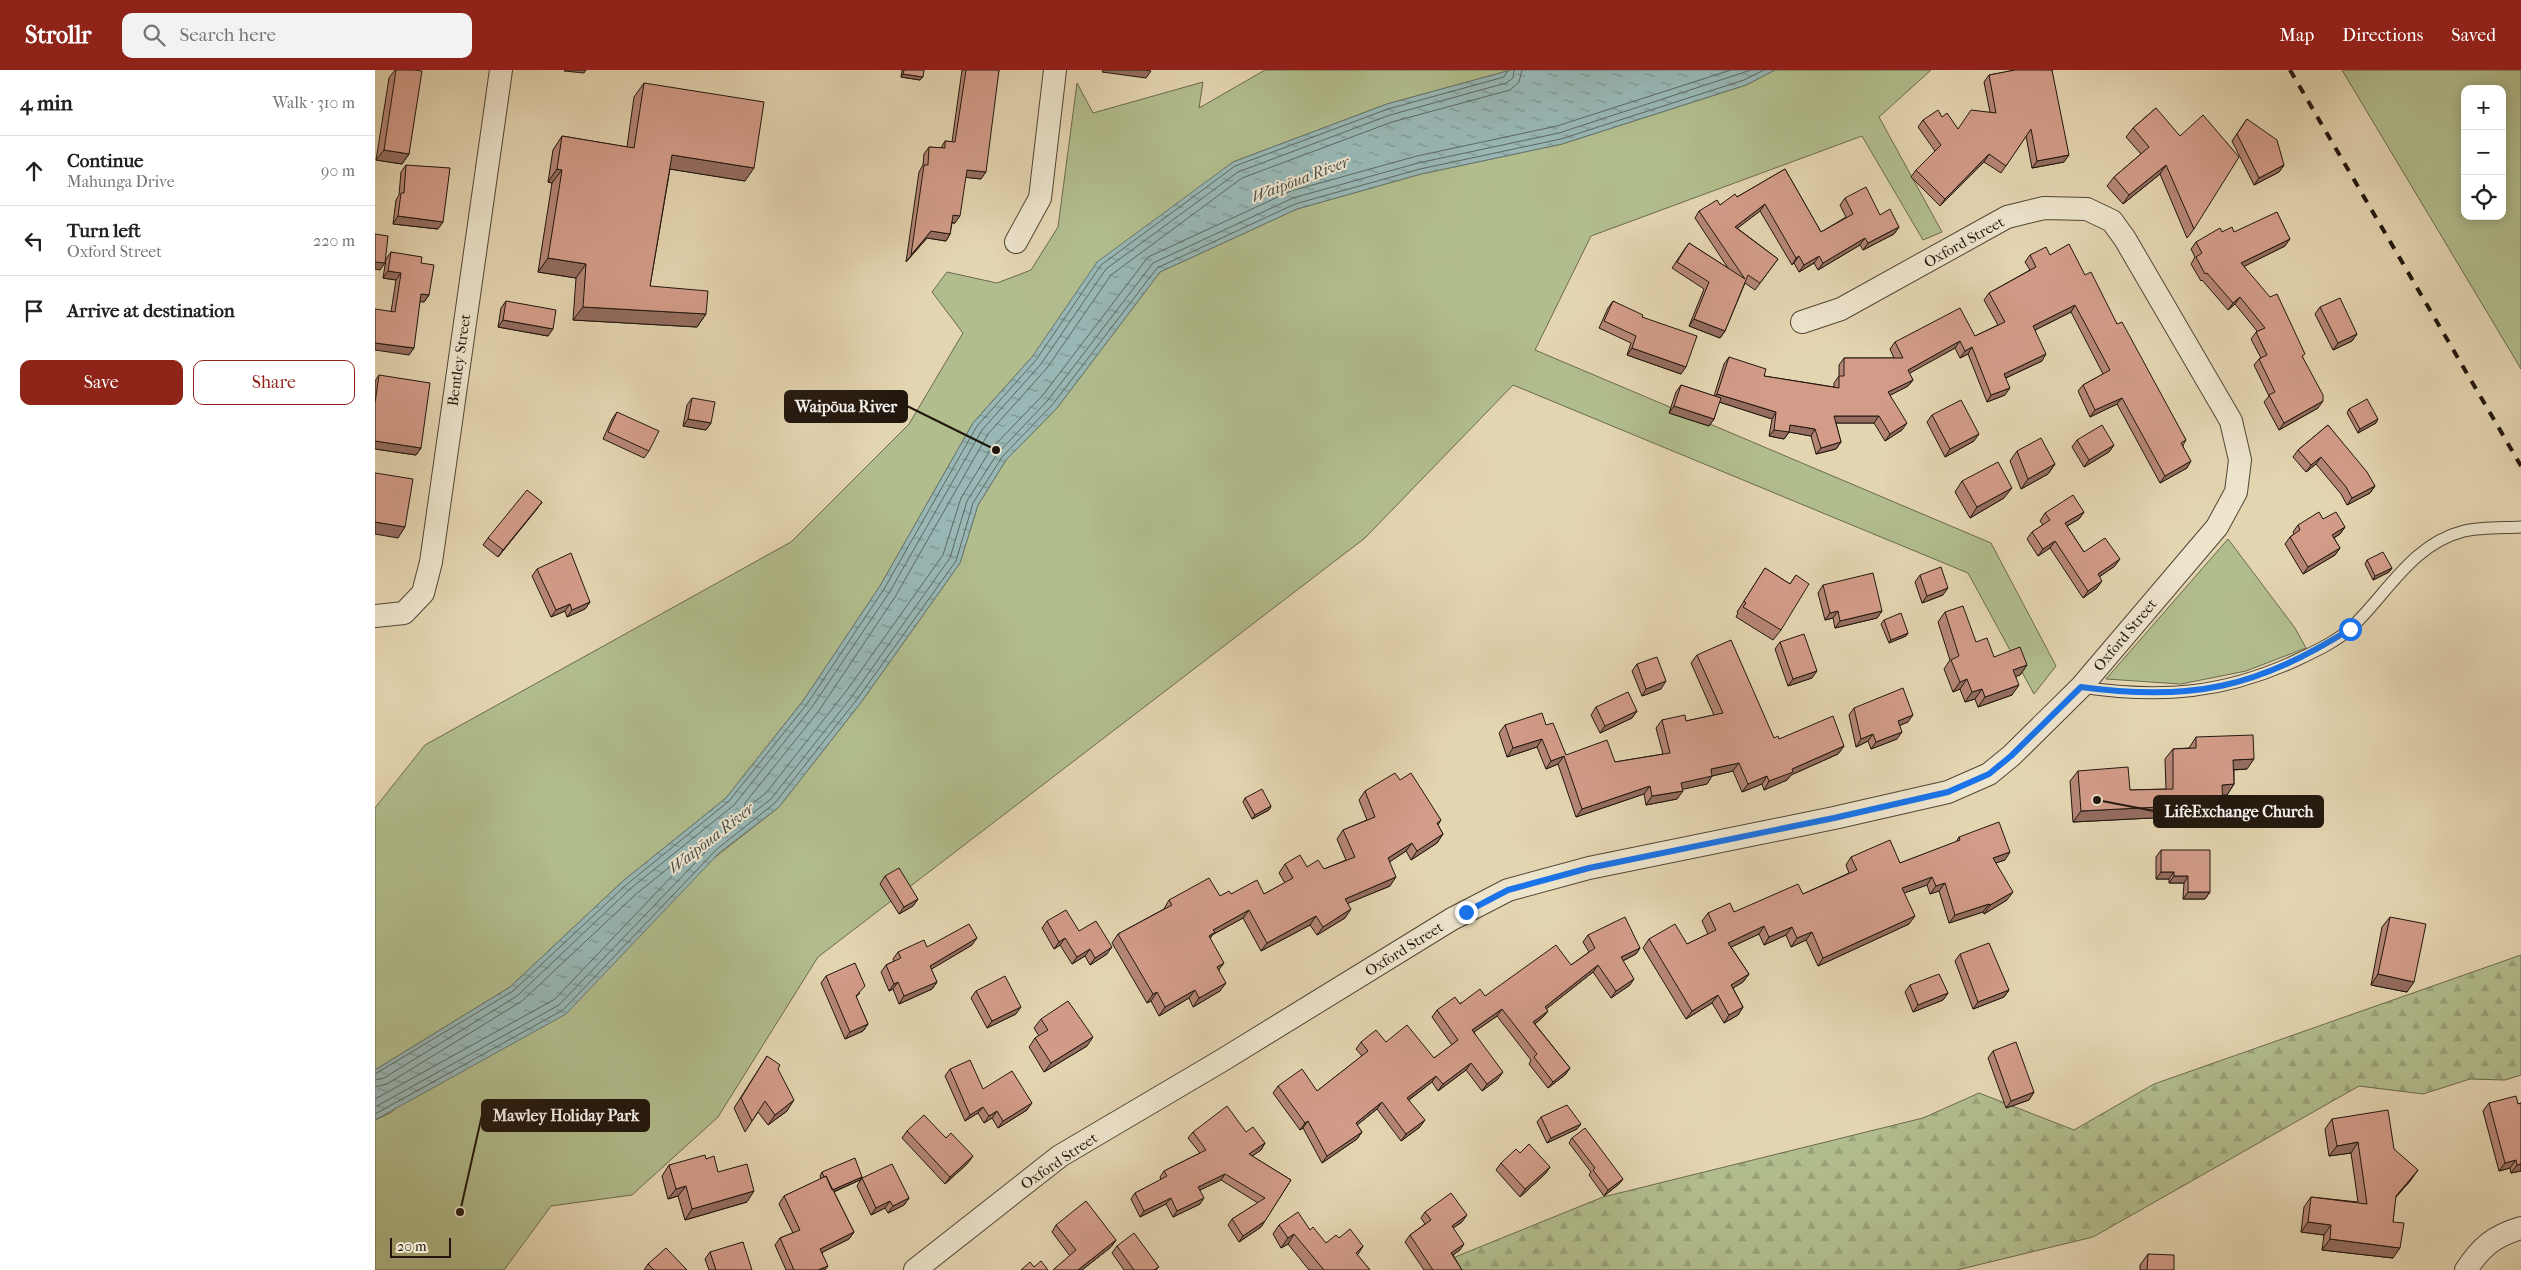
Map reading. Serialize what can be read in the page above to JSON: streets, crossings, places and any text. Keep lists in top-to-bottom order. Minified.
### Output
{"streets":{"street":["Oxford Street","Bentley Street"]},"water":["Waipōua River"],"places":["Waipōua River","LifeExchange Church","Mawley Holiday Park"],"scale_bar":"20 m","page":{"header":"Strollr","search":"Search here","nav":["Map","Directions","Saved"],"heading":["4 min","Walk · 310 m"],"map_buttons":["+","−"],"list":[["Continue","Mahunga Drive","90 m"],["Turn left","Oxford Street","220 m"],"Arrive at destination"],"buttons":["Save","Share"],"scale":"20 m"}}
